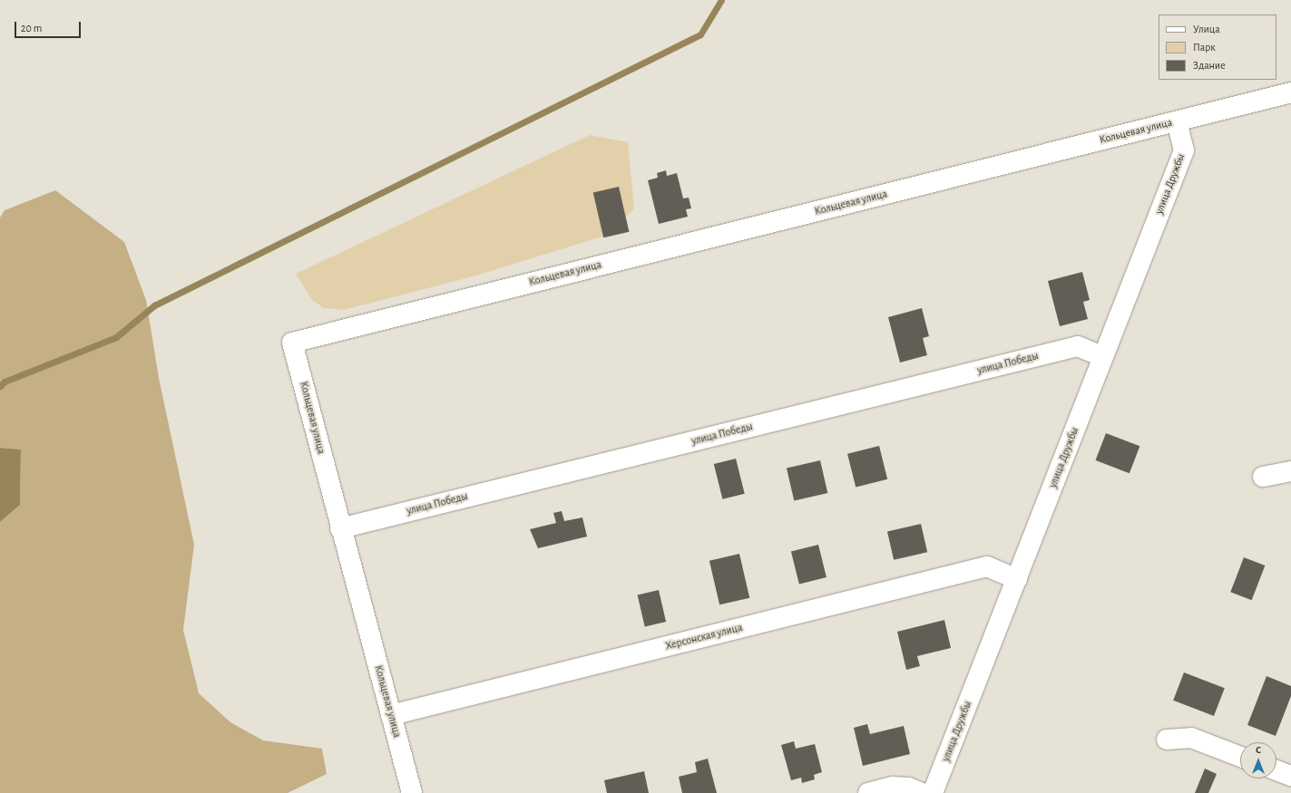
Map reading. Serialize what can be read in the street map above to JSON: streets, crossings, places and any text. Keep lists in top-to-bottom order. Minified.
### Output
{"streets":{"lane":["Кольцевая улица","улица Дружбы","улица Победы","Херсонская улица"]},"crossings":[["Кольцевая улица","улица Дружбы"],["Кольцевая улица","улица Победы"],["Кольцевая улица","Херсонская улица"],["улица Дружбы","улица Победы"],["улица Дружбы","Херсонская улица"]],"legend":["Улица","Парк","Здание"],"scale_bar":"20 m","north":"top"}
